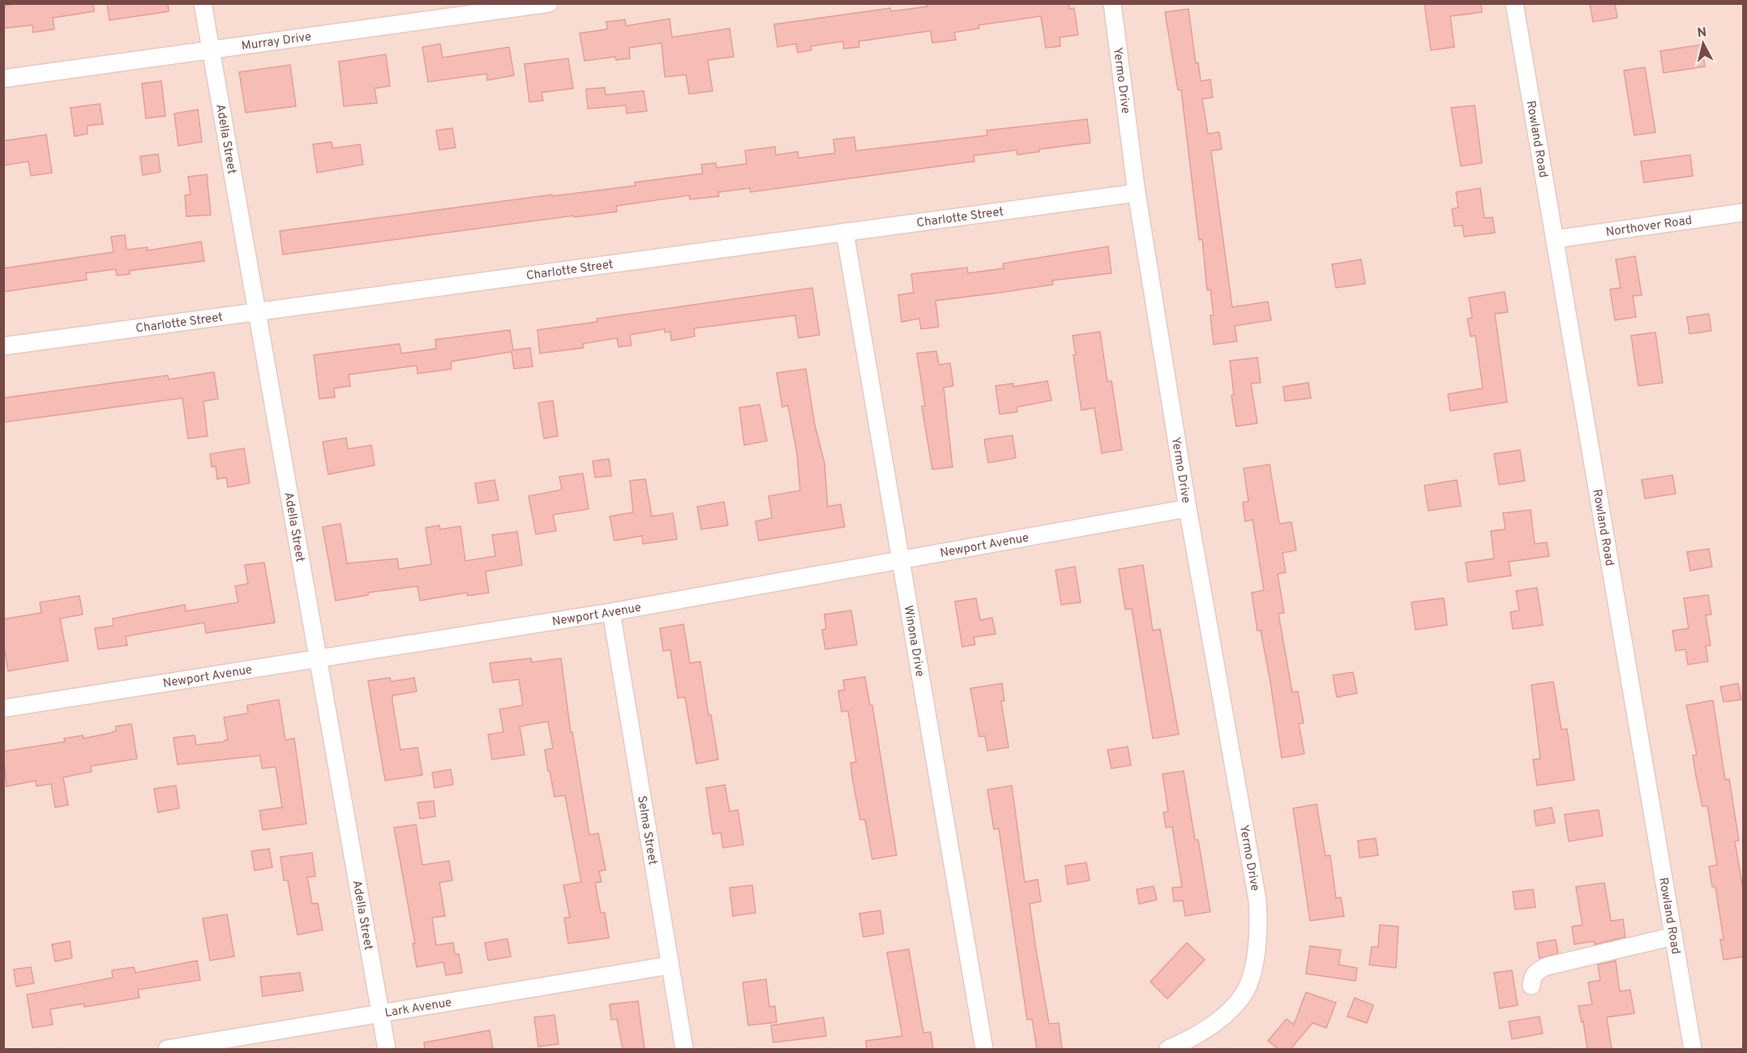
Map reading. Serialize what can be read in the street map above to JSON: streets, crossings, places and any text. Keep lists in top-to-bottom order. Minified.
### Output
{"streets":{"street":["Murray Drive","Yermo Drive","Rowland Road","Adella Street","Charlotte Street","Northover Road","Newport Avenue","Winona Drive","Selma Street","Lark Avenue"]},"crossings":[["Murray Drive","Adella Street"],["Yermo Drive","Charlotte Street"],["Yermo Drive","Newport Avenue"],["Rowland Road","Northover Road"],["Adella Street","Charlotte Street"],["Adella Street","Newport Avenue"],["Adella Street","Lark Avenue"],["Charlotte Street","Winona Drive"],["Newport Avenue","Winona Drive"],["Newport Avenue","Selma Street"],["Selma Street","Lark Avenue"]],"north":"top"}
